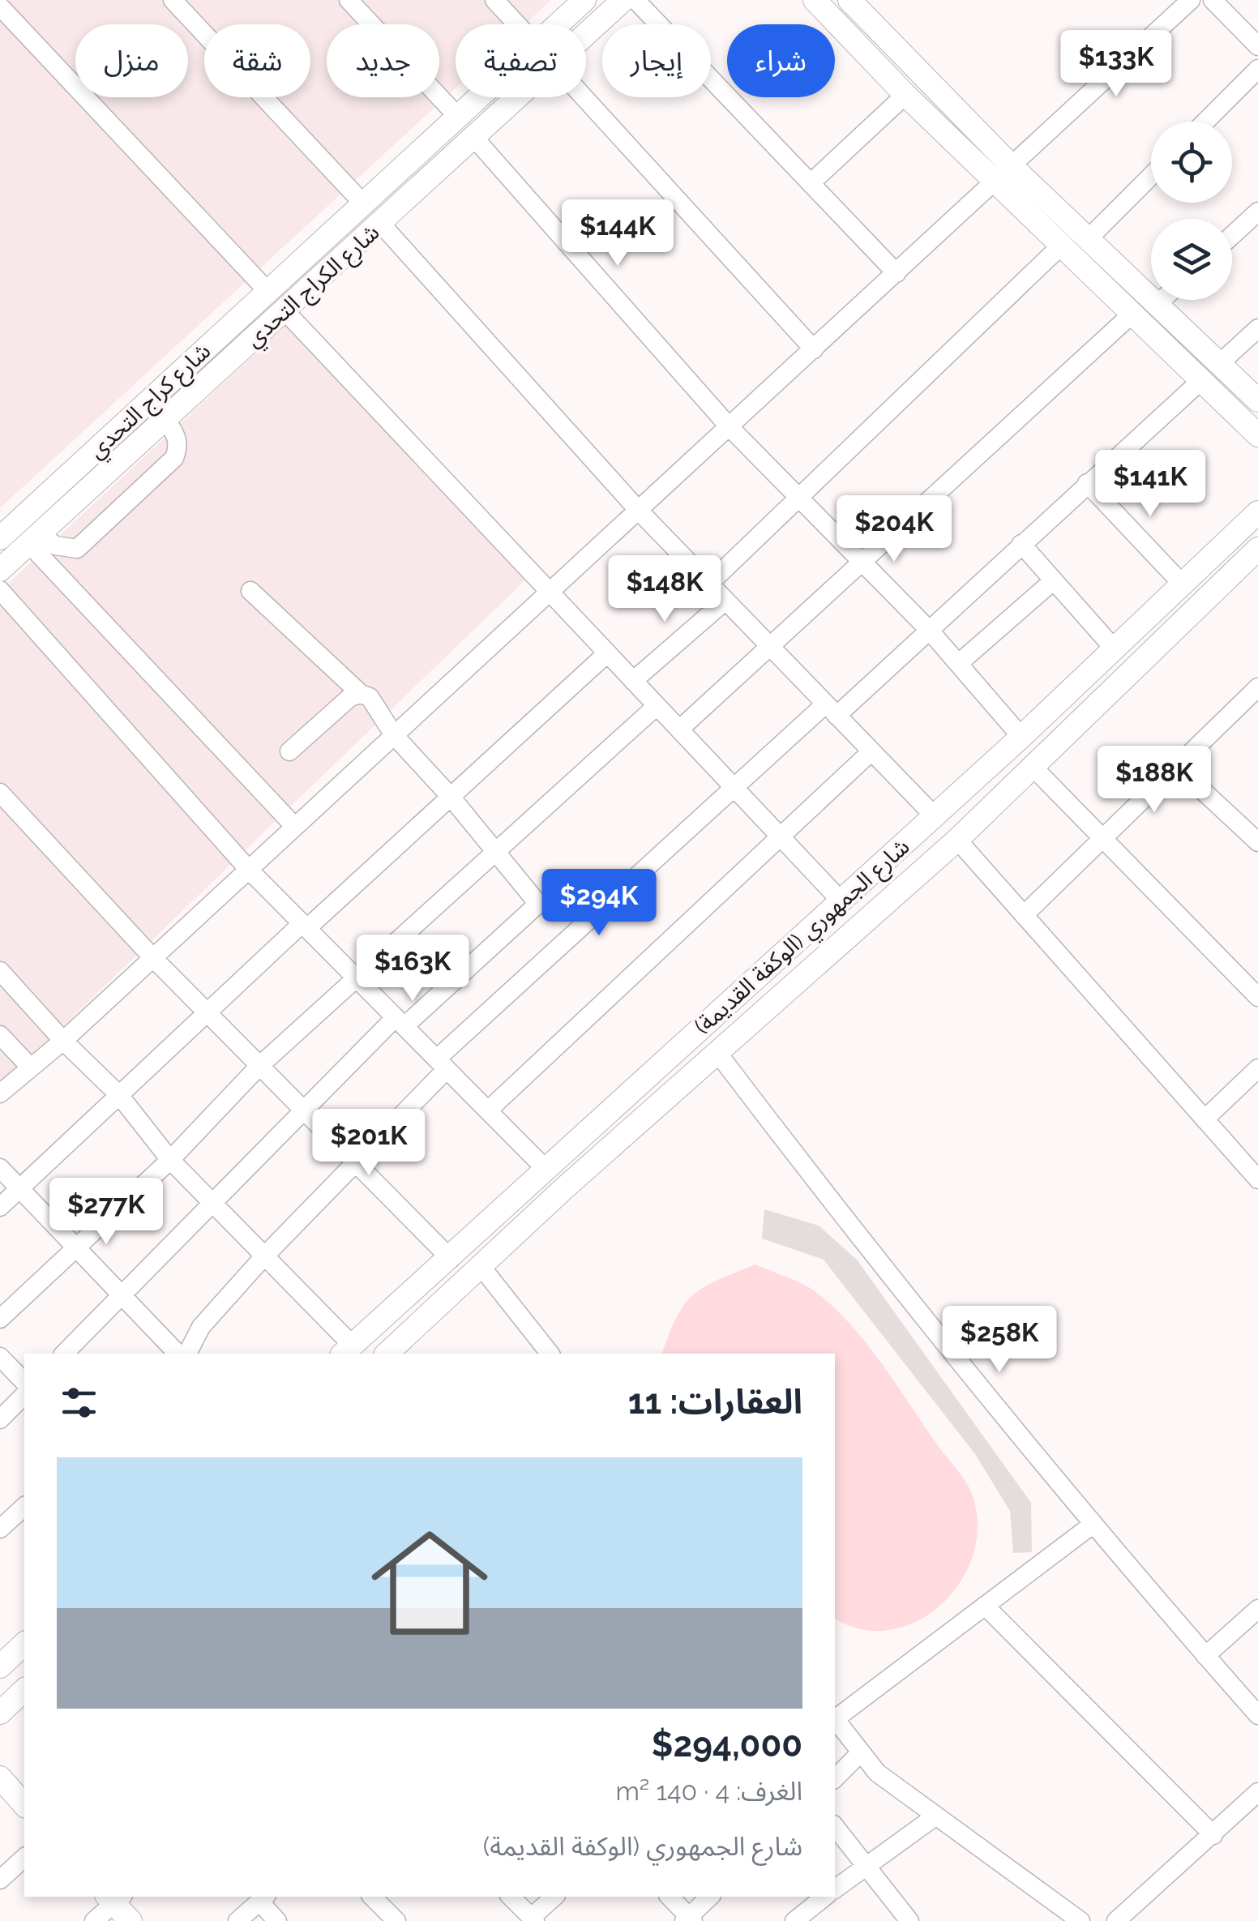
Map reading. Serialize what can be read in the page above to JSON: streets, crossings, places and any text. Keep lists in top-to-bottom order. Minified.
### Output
{"streets":{"main road":["شارع الكراج التحدي","شارع كراج التحدي","شارع الجمهوري (الوكفة القديمة)"]},"page":{"chip":["شراء","إيجار","تصفية","جديد","شقة","منزل"],"price":["$133K","$144K","$141K","$204K","$148K","$188K","$294K","$163K","$201K","$277K","$258K"],"heading":"العقارات: 11","list":[{"name":"$294,000","note":"الغرف: 4 · 140 m² · شارع الجمهوري (الوكفة القديمة)"}]}}
